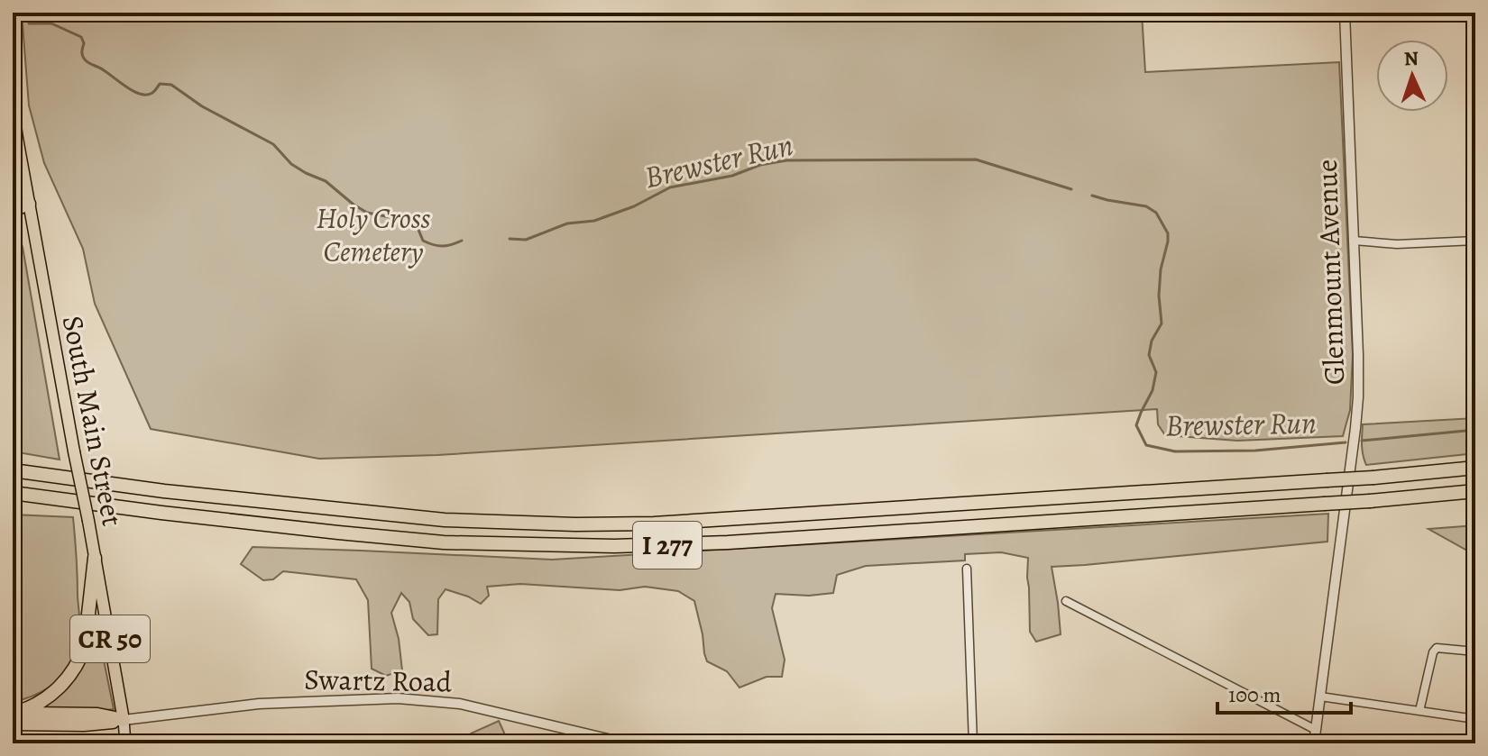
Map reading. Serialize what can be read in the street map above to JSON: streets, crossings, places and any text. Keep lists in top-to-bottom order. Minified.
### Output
{"streets":{"highway":["I 277"],"main road":["South Main Street","CR 50"],"street":["Glenmount Avenue","Swartz Road"]},"crossings":[["South Main Street","Swartz Road"]],"water":["Brewster Run"],"parks":["Holy Cross Cemetery"],"scale_bar":"100 m","north":"top"}
